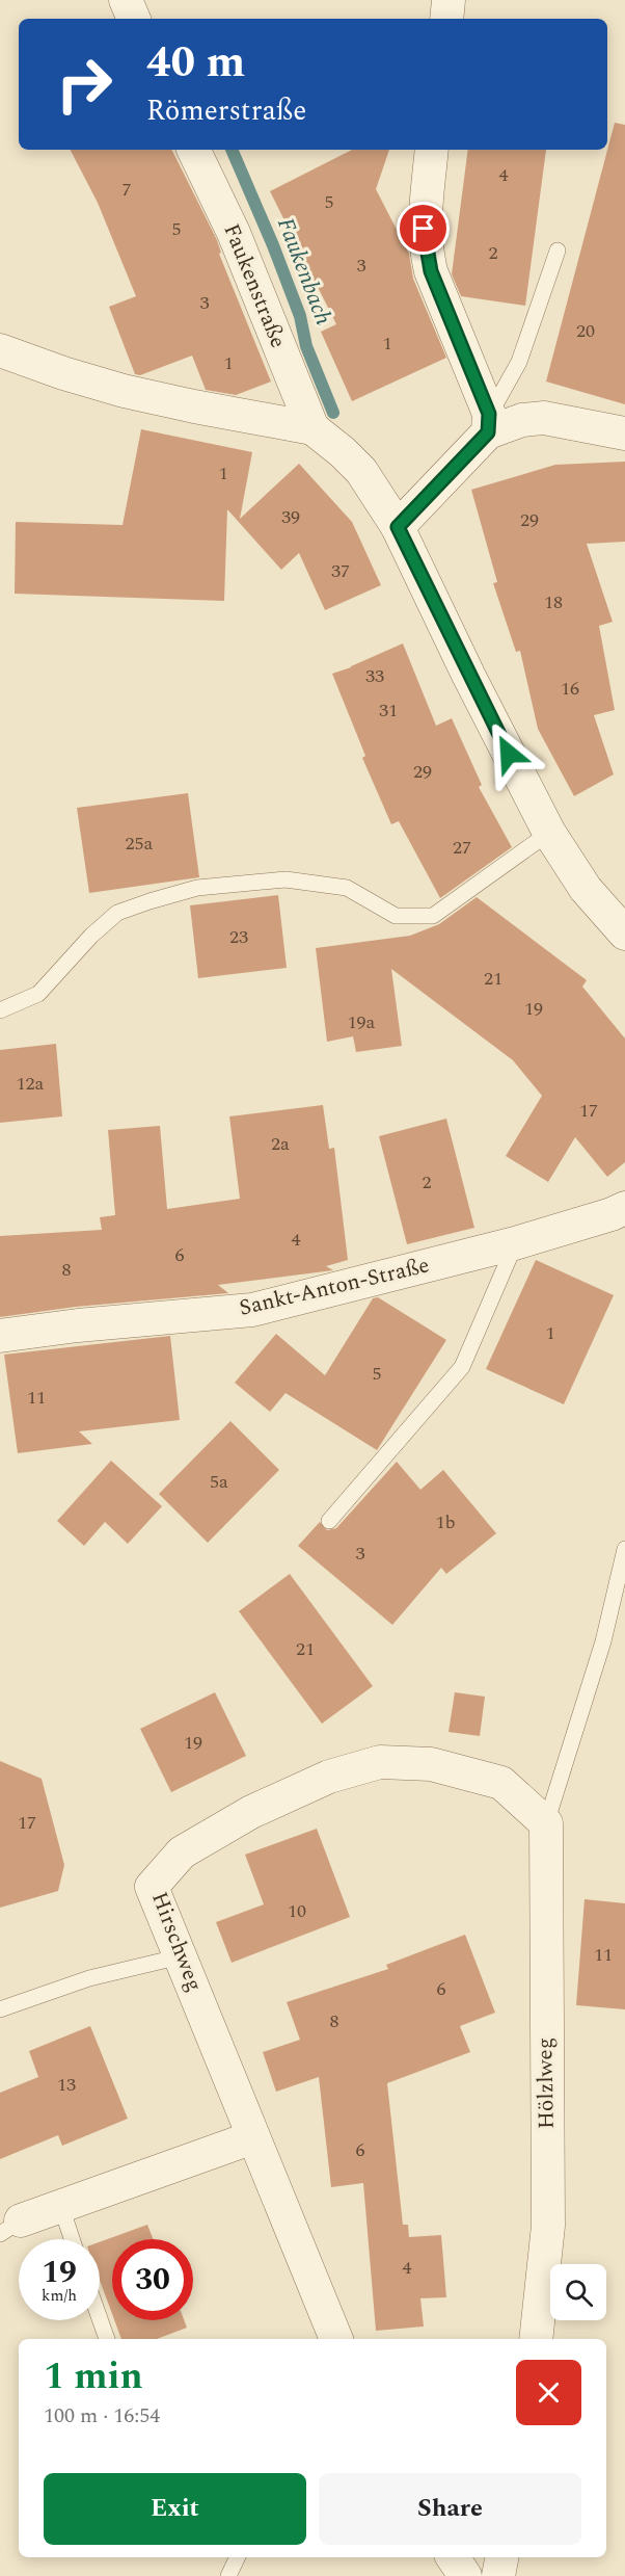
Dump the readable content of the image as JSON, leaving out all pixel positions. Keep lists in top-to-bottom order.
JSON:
{
  "streets": {
    "street": [
      "Faukenstraße",
      "Sankt-Anton-Straße",
      "Hirschweg",
      "Hölzlweg"
    ]
  },
  "crossings": [
    ["Hirschweg", "Hölzlweg"]
  ],
  "water": ["Faukenbach"],
  "house_numbers": [
    "4",
    "7",
    "5",
    "5",
    "2",
    "3",
    "3",
    "20",
    "1",
    "1",
    "1",
    "39",
    "29",
    "37",
    "18",
    "33",
    "16",
    "31",
    "29",
    "25a",
    "27",
    "23",
    "21",
    "19",
    "19a",
    "12a",
    "17",
    "2a",
    "2",
    "4",
    "6",
    "8",
    "1",
    "5",
    "11",
    "5a",
    "1b",
    "3",
    "21",
    "19",
    "17",
    "10",
    "11",
    "6",
    "8",
    "13",
    "6",
    "4"
  ],
  "page": {
    "turn": ["40 m", "Römerstraße"],
    "speed": "19 km/h",
    "limit": "30",
    "heading": ["1 min", "100 m · 16:54"],
    "buttons": ["Exit", "Share"]
  }
}
